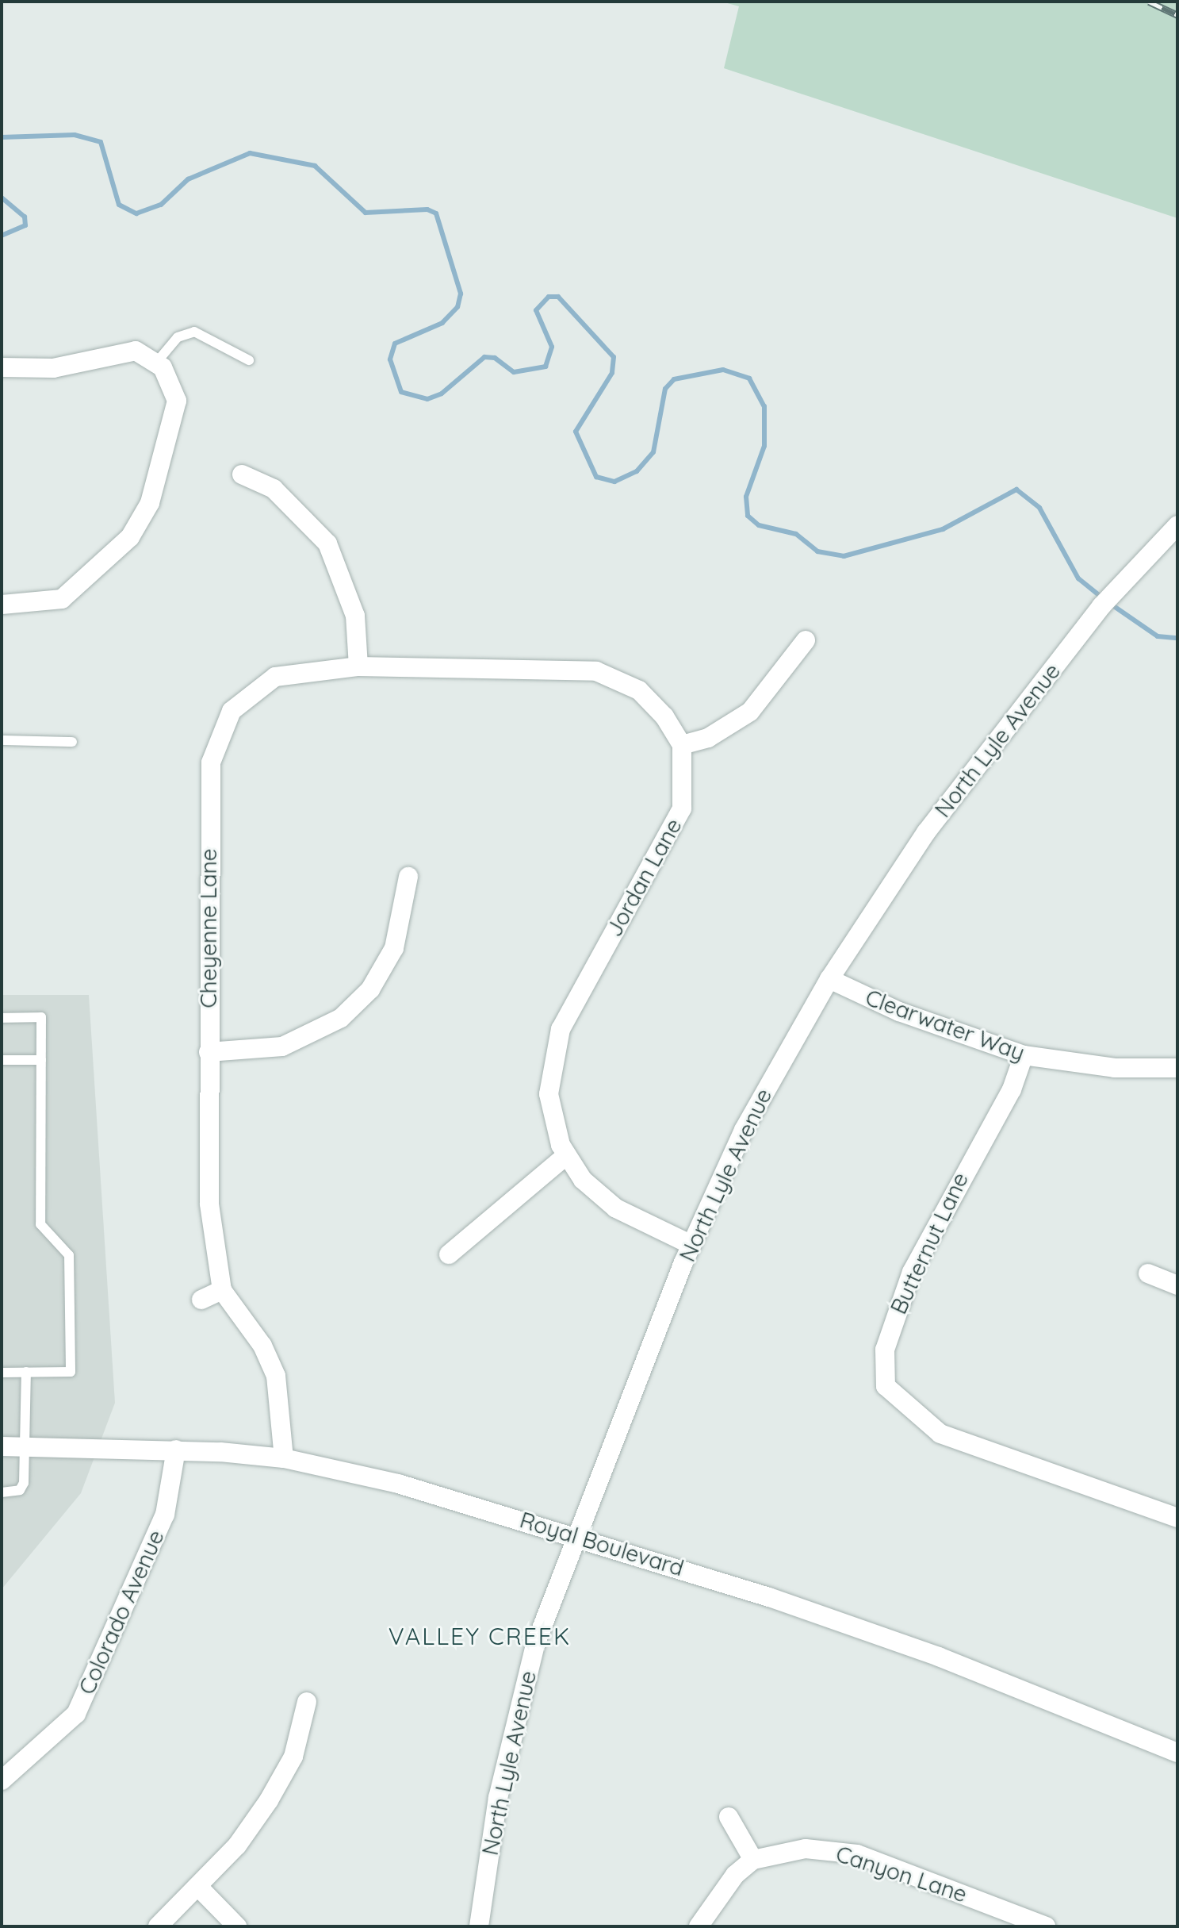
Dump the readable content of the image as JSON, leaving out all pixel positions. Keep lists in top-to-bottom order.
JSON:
{
  "streets": {
    "street": [
      "North Lyle Avenue",
      "Jordan Lane",
      "Cheyenne Lane",
      "Clearwater Way",
      "Butternut Lane",
      "Royal Boulevard",
      "Colorado Avenue",
      "Canyon Lane"
    ]
  },
  "crossings": [
    ["North Lyle Avenue", "Jordan Lane"],
    ["North Lyle Avenue", "Clearwater Way"],
    ["North Lyle Avenue", "Royal Boulevard"],
    ["Jordan Lane", "Cheyenne Lane"],
    ["Cheyenne Lane", "Royal Boulevard"],
    ["Clearwater Way", "Butternut Lane"],
    ["Royal Boulevard", "Colorado Avenue"]
  ],
  "districts": ["VALLEY CREEK"]
}
